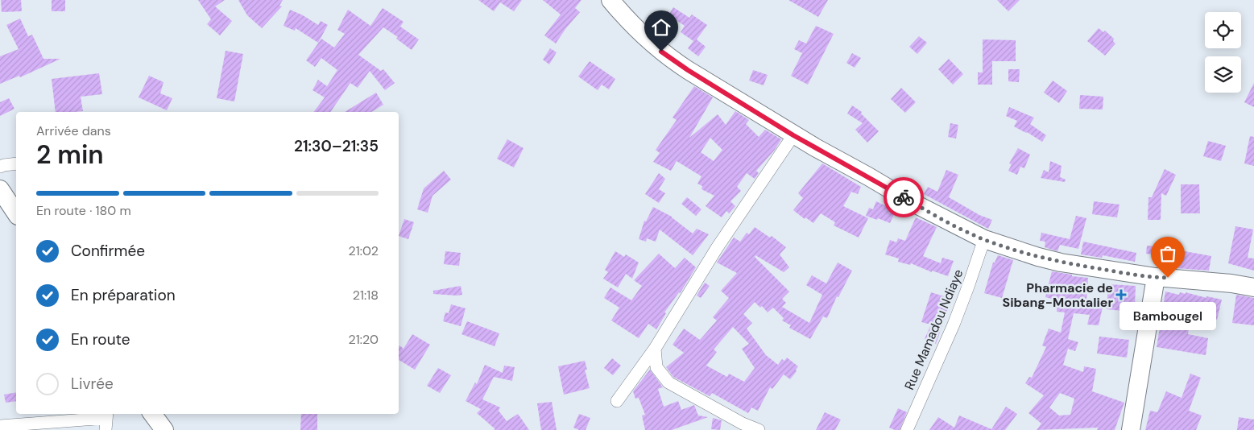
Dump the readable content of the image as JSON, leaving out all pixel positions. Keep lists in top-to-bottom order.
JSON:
{
  "streets": {
    "street": ["Rue Mamadou Ndiaye"]
  },
  "places": {
    "other": ["Bambougel"],
    "health": ["Pharmacie de Sibang-Montalier"]
  },
  "page": {
    "heading": ["2 min", "Arrivée dans", "21:30–21:35"],
    "bar": "En route · 180 m",
    "list": [
      ["Confirmée", "21:02"],
      ["En préparation", "21:18"],
      ["En route", "21:20"],
      "Livrée"
    ],
    "bubble": "Bambougel"
  }
}
